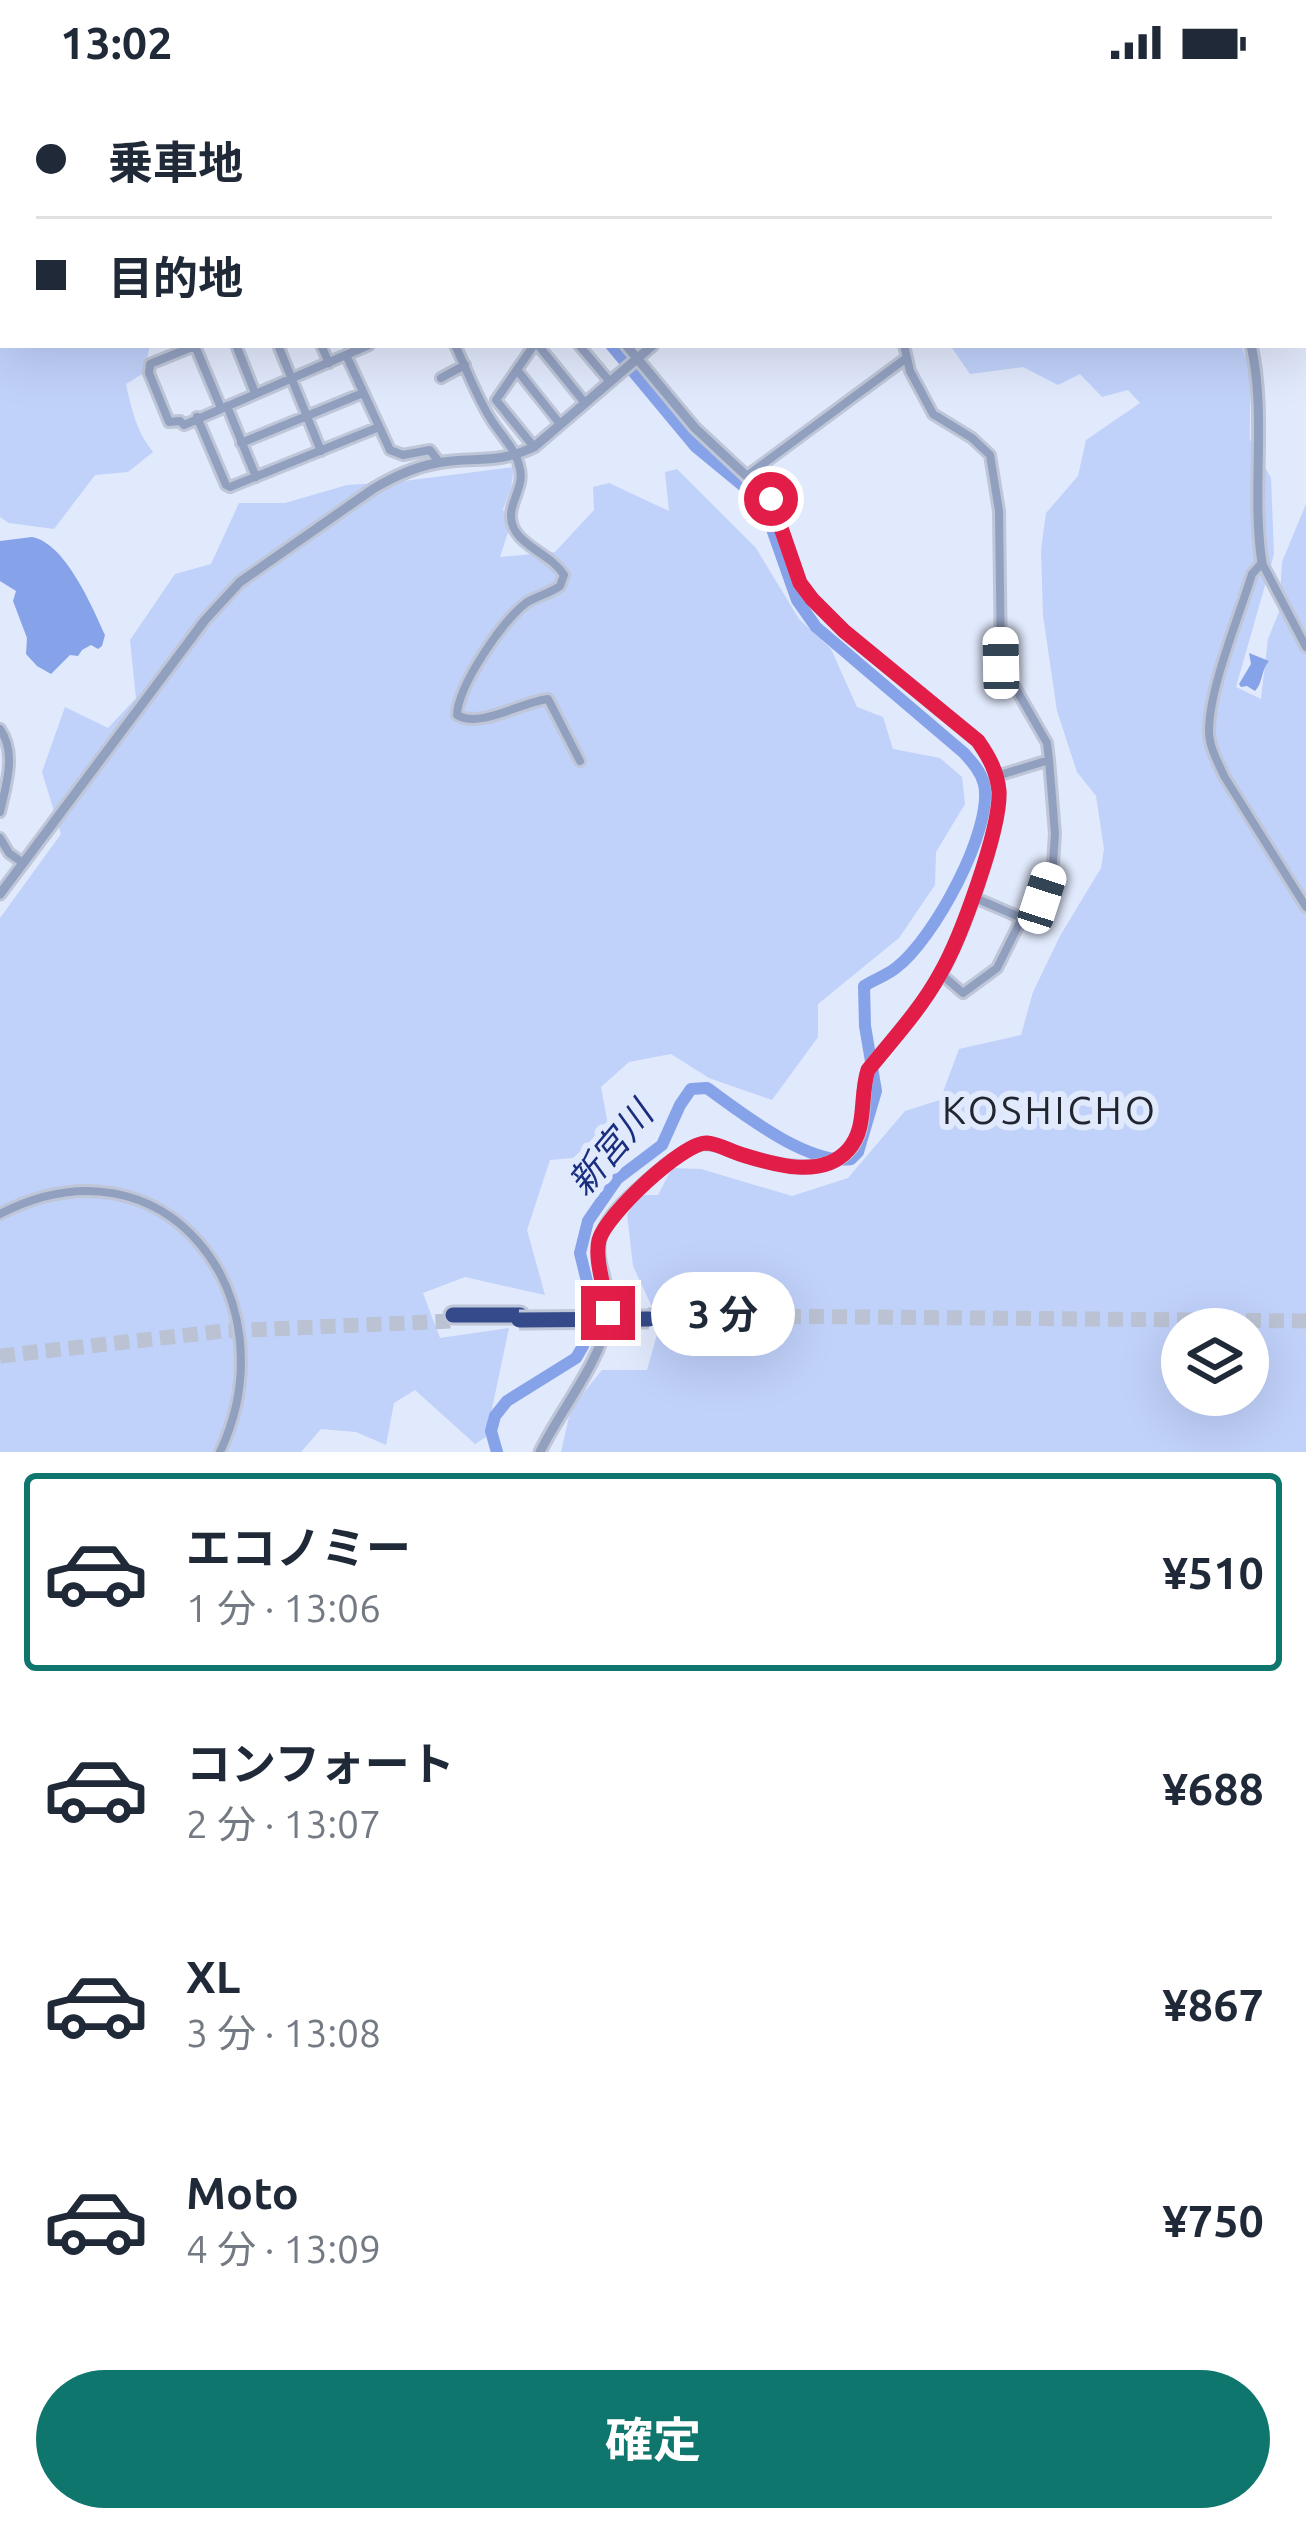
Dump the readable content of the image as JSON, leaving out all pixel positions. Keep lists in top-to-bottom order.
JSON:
{
  "districts": ["KOSHICHO"],
  "water": ["新宮川"],
  "page": {
    "status": "13:02",
    "banner": ["乗車地", "目的地"],
    "bubble": "3 分",
    "list": [
      {
        "name": "エコノミー",
        "note": "1 分 · 13:06",
        "value": "¥510"
      },
      {
        "name": "コンフォート",
        "note": "2 分 · 13:07",
        "value": "¥688"
      },
      {
        "name": "XL",
        "note": "3 分 · 13:08",
        "value": "¥867"
      },
      {
        "name": "Moto",
        "note": "4 分 · 13:09",
        "value": "¥750"
      }
    ],
    "buttons": "確定"
  }
}
